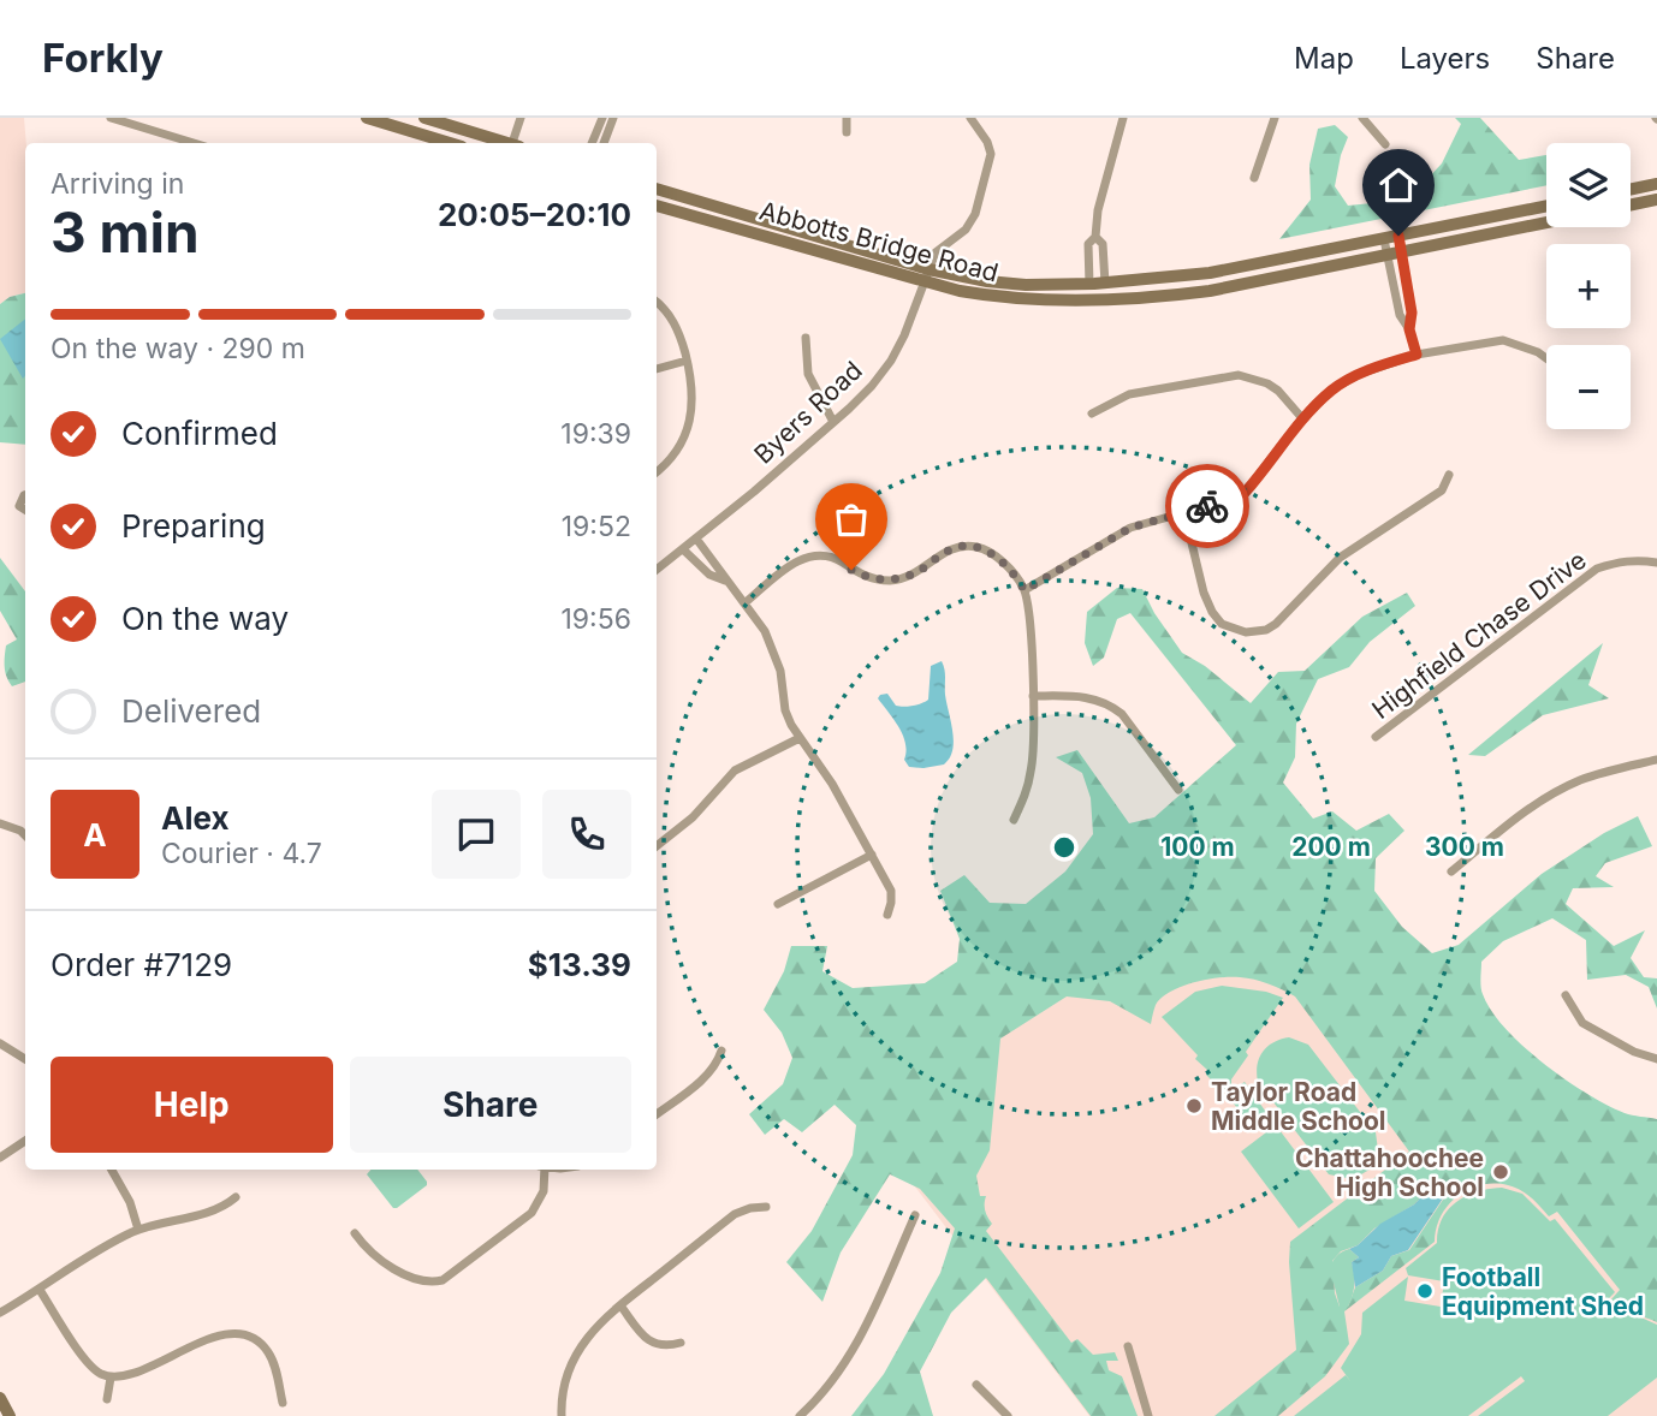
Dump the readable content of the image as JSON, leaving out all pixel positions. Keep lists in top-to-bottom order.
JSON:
{
  "streets": {
    "main road": ["Abbotts Bridge Road"],
    "street": ["Byers Road", "Highfield Chase Drive"]
  },
  "crossings": [
    ["Abbotts Bridge Road", "Byers Road"]
  ],
  "places": ["Taylor Road Middle School", "Chattahoochee High School", "Football Equipment Shed"],
  "page": {
    "header": "Forkly",
    "nav": ["Map", "Layers", "Share"],
    "map_buttons": ["+", "−"],
    "heading": ["3 min", "Arriving in", "20:05–20:10"],
    "panel": [
      "Alex",
      "Courier · 4.7",
      "Order #7129",
      "$13.39"
    ],
    "bar": "On the way · 290 m",
    "list": [
      ["Confirmed", "19:39"],
      ["Preparing", "19:52"],
      ["On the way", "19:56"],
      "Delivered"
    ],
    "round": "A",
    "buttons": ["Help", "Share"]
  },
  "rings": ["100 m", "200 m", "300 m"]
}
